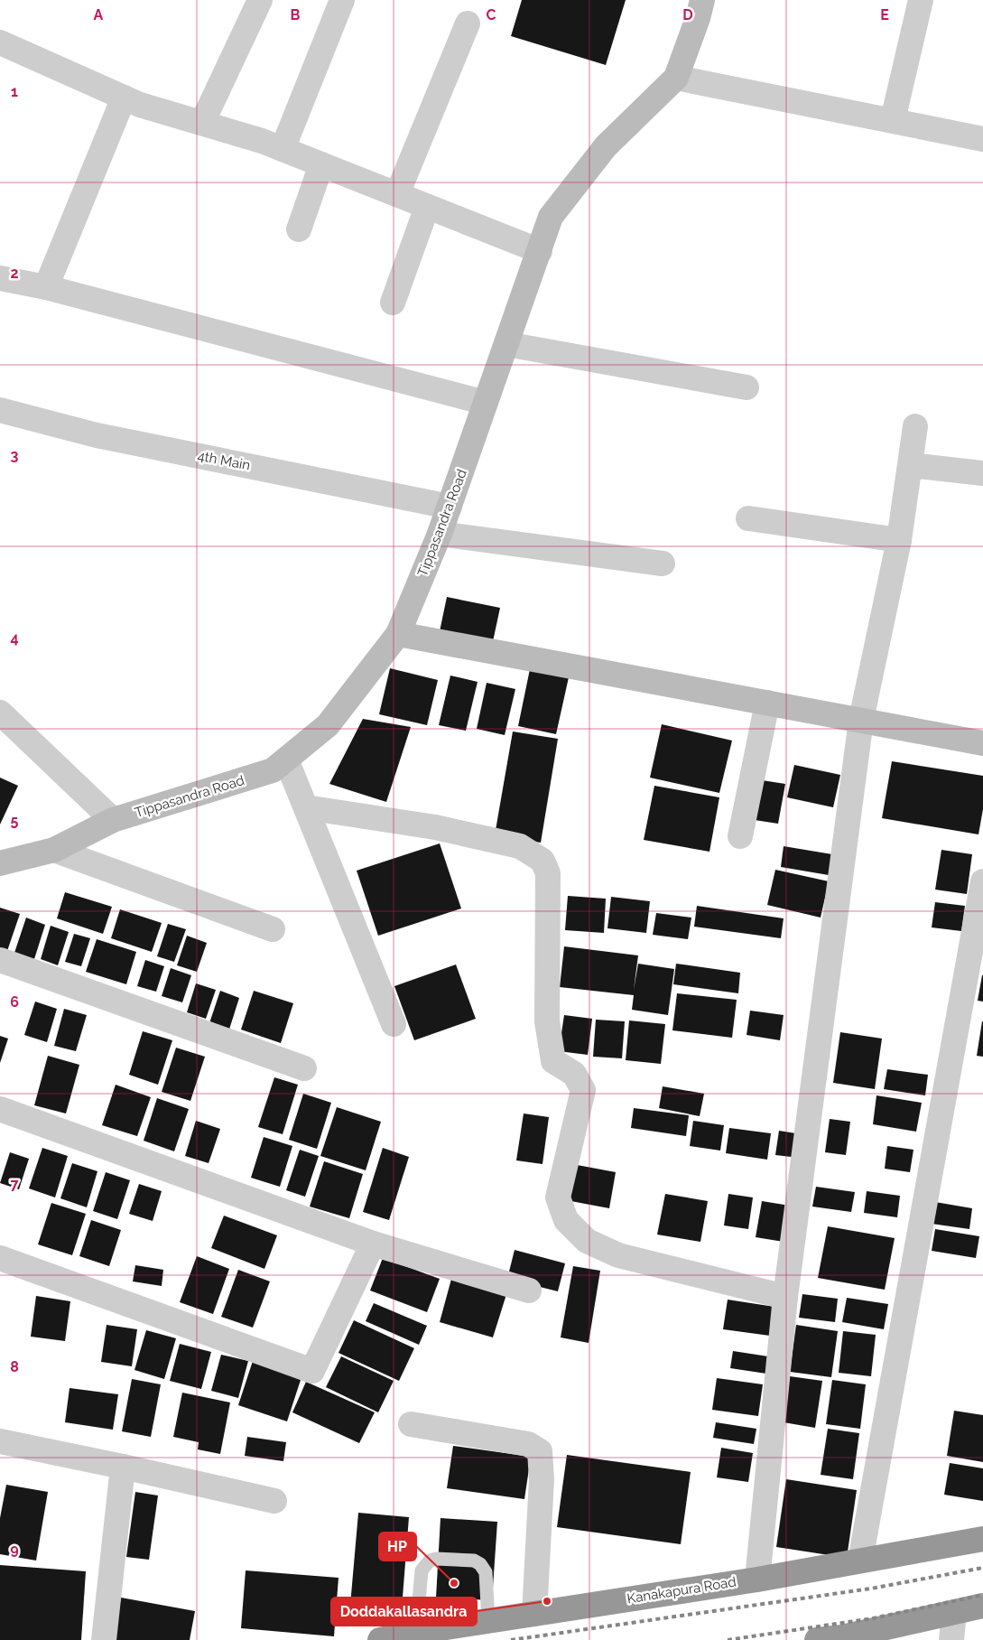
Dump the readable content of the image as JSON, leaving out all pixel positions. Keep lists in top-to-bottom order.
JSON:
{
  "streets": {
    "highway": ["Kanakapura Road"],
    "street": ["4th Main", "Tippasandra Road"]
  },
  "crossings": [
    ["4th Main", "Tippasandra Road"]
  ],
  "places": ["HP", "Doddakallasandra"],
  "grid": {
    "columns": [
      "A",
      "B",
      "C",
      "D",
      "E"
    ],
    "rows": [
      "1",
      "2",
      "3",
      "4",
      "5",
      "6",
      "7",
      "8",
      "9"
    ]
  }
}
